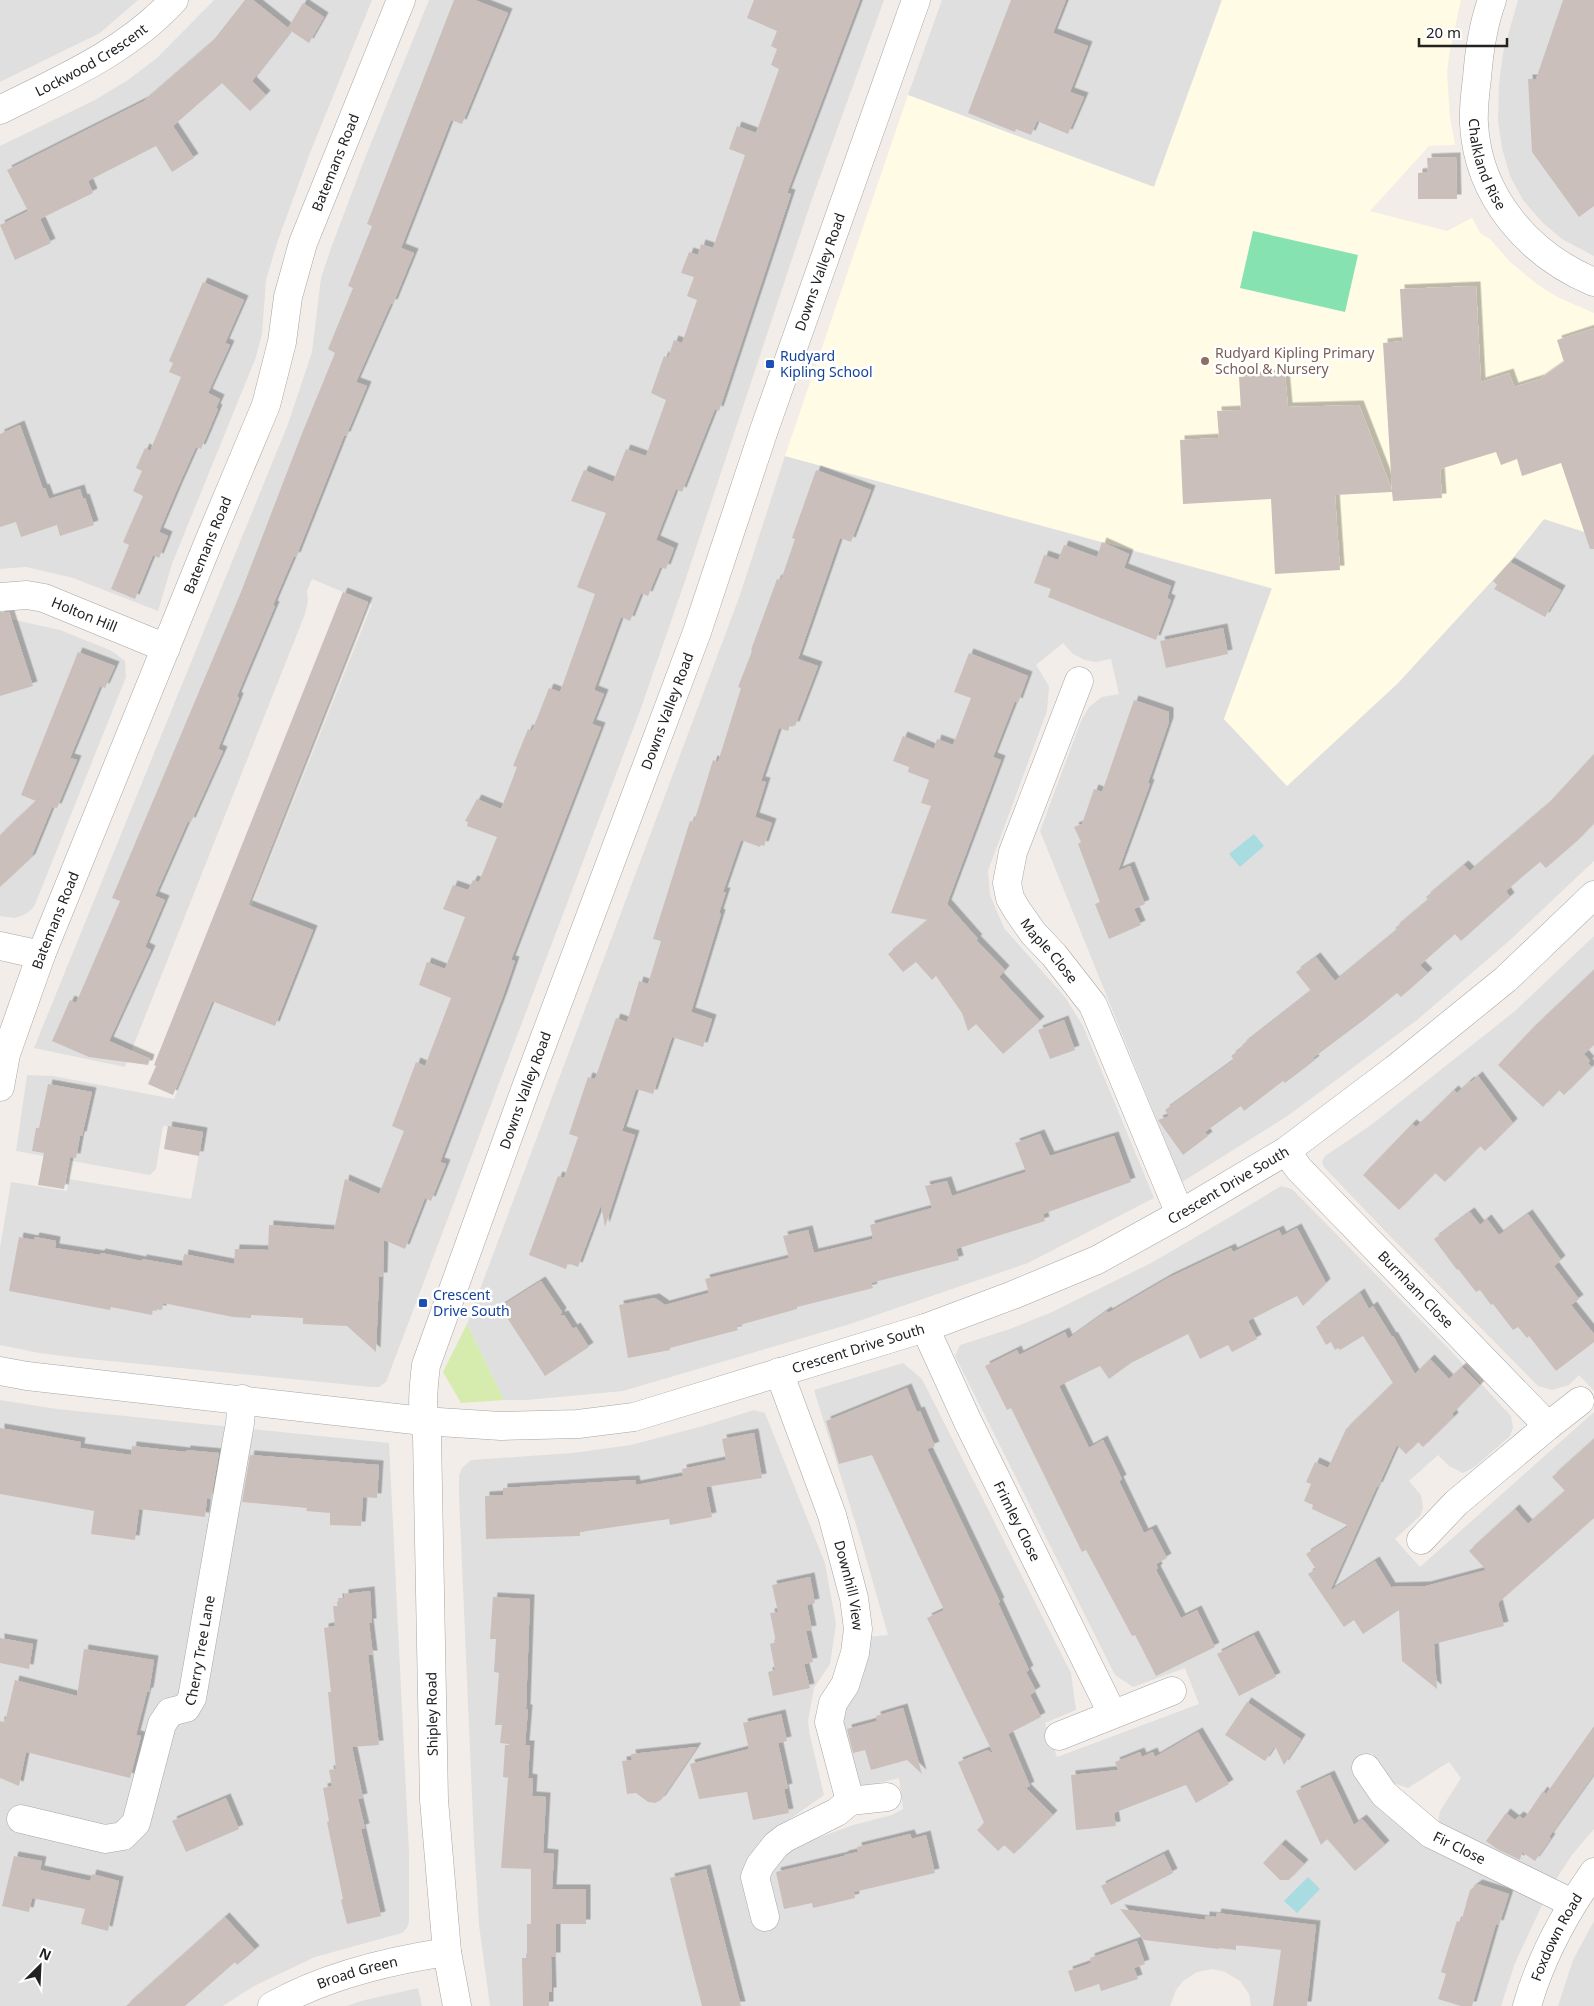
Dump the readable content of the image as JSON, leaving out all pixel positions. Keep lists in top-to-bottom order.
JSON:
{
  "streets": {
    "street": [
      "Lockwood Crescent",
      "Batemans Road",
      "Chalkland Rise",
      "Downs Valley Road",
      "Holton Hill",
      "Maple Close",
      "Crescent Drive South",
      "Burnham Close",
      "Frimley Close",
      "Downhill View",
      "Cherry Tree Lane",
      "Shipley Road",
      "Fir Close",
      "Foxdown Road",
      "Broad Green"
    ]
  },
  "crossings": [
    ["Batemans Road", "Holton Hill"],
    ["Downs Valley Road", "Crescent Drive South"],
    ["Downs Valley Road", "Shipley Road"],
    ["Maple Close", "Crescent Drive South"],
    ["Crescent Drive South", "Burnham Close"],
    ["Crescent Drive South", "Frimley Close"],
    ["Crescent Drive South", "Downhill View"],
    ["Crescent Drive South", "Cherry Tree Lane"],
    ["Crescent Drive South", "Shipley Road"],
    ["Shipley Road", "Broad Green"],
    ["Fir Close", "Foxdown Road"]
  ],
  "places": {
    "other": ["Rudyard Kipling Primary School & Nursery"],
    "transit": ["Rudyard Kipling School", "Crescent Drive South"]
  },
  "scale_bar": "20 m",
  "north": "top right"
}
